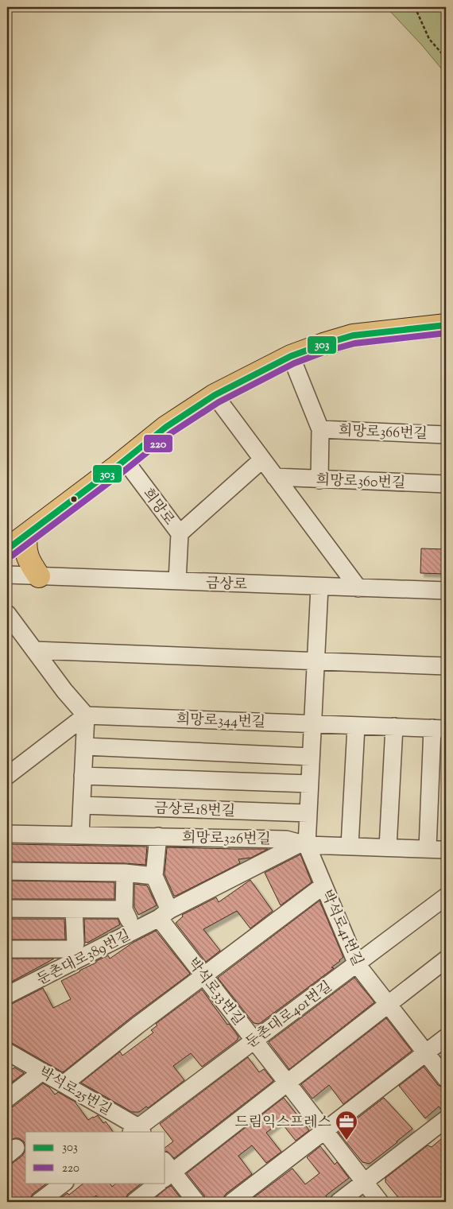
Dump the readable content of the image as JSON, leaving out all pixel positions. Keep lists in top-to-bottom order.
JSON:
{
  "streets": {
    "street": [
      "희망로366번길",
      "희망로360번길",
      "희망로",
      "금상로",
      "희망로344번길",
      "금상로18번길",
      "희망로326번길",
      "박석로41번길",
      "둔촌대로389번길",
      "박석로33번길",
      "둔촌대로401번길",
      "박석로25번길"
    ]
  },
  "crossings": [
    ["희망로366번길", "희망로360번길"],
    ["희망로", "금상로"],
    ["희망로344번길", "희망로326번길"],
    ["희망로326번길", "박석로41번길"],
    ["희망로326번길", "둔촌대로389번길"],
    ["박석로41번길", "둔촌대로389번길"],
    ["박석로41번길", "둔촌대로401번길"],
    ["둔촌대로389번길", "박석로33번길"],
    ["박석로33번길", "둔촌대로401번길"],
    ["둔촌대로401번길", "박석로25번길"]
  ],
  "places": {
    "office": ["드림익스프레스"]
  },
  "lines": ["transit line 303", "transit line 220"],
  "legend": ["303", "220"]
}
